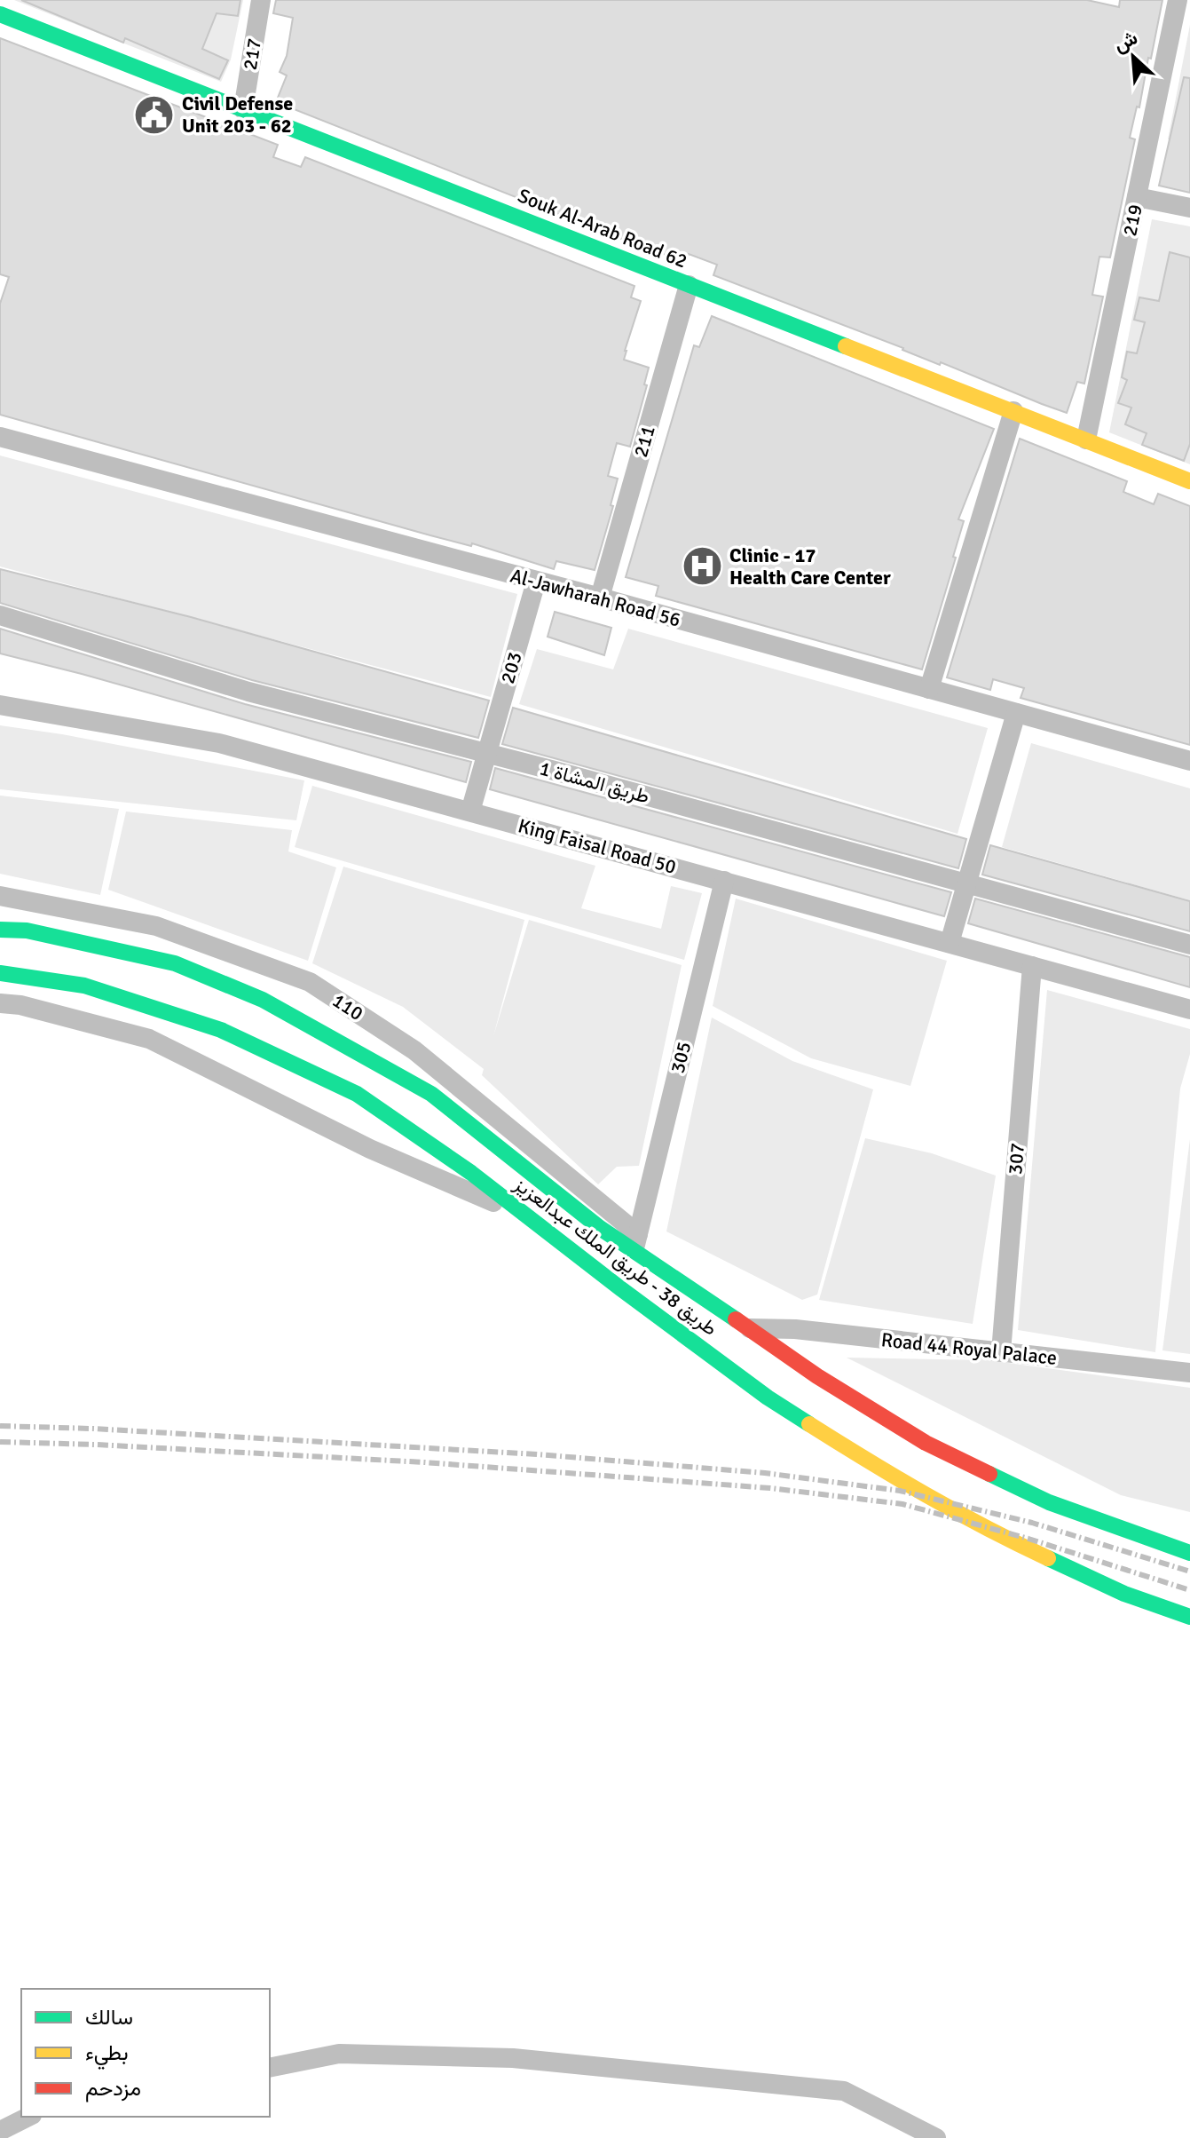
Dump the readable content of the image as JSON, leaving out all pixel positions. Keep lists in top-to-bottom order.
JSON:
{
  "streets": {
    "main road": ["Souk Al-Arab Road 62", "طريق 38 - طريق الملك عبدالعزيز"],
    "street": [
      "217",
      "219",
      "211",
      "Al-Jawharah Road 56",
      "203",
      "طريق المشاة 1",
      "King Faisal Road 50",
      "110",
      "305",
      "307",
      "Road 44 Royal Palace"
    ]
  },
  "crossings": [
    ["217", "Souk Al-Arab Road 62"],
    ["219", "Souk Al-Arab Road 62"],
    ["Souk Al-Arab Road 62", "211"],
    ["211", "Al-Jawharah Road 56"],
    ["Al-Jawharah Road 56", "203"],
    ["203", "طريق المشاة 1"],
    ["203", "King Faisal Road 50"],
    ["King Faisal Road 50", "305"],
    ["King Faisal Road 50", "307"],
    ["110", "305"],
    ["110", "طريق 38 - طريق الملك عبدالعزيز"],
    ["305", "طريق 38 - طريق الملك عبدالعزيز"],
    ["307", "Road 44 Royal Palace"],
    ["طريق 38 - طريق الملك عبدالعزيز", "Road 44 Royal Palace"]
  ],
  "places": {
    "public building": ["Civil Defense Unit 203 - 62"],
    "hospital": ["Clinic - 17 Health Care Center"]
  },
  "legend": ["سالك", "بطيء", "مزدحم"],
  "north": "top left"
}
